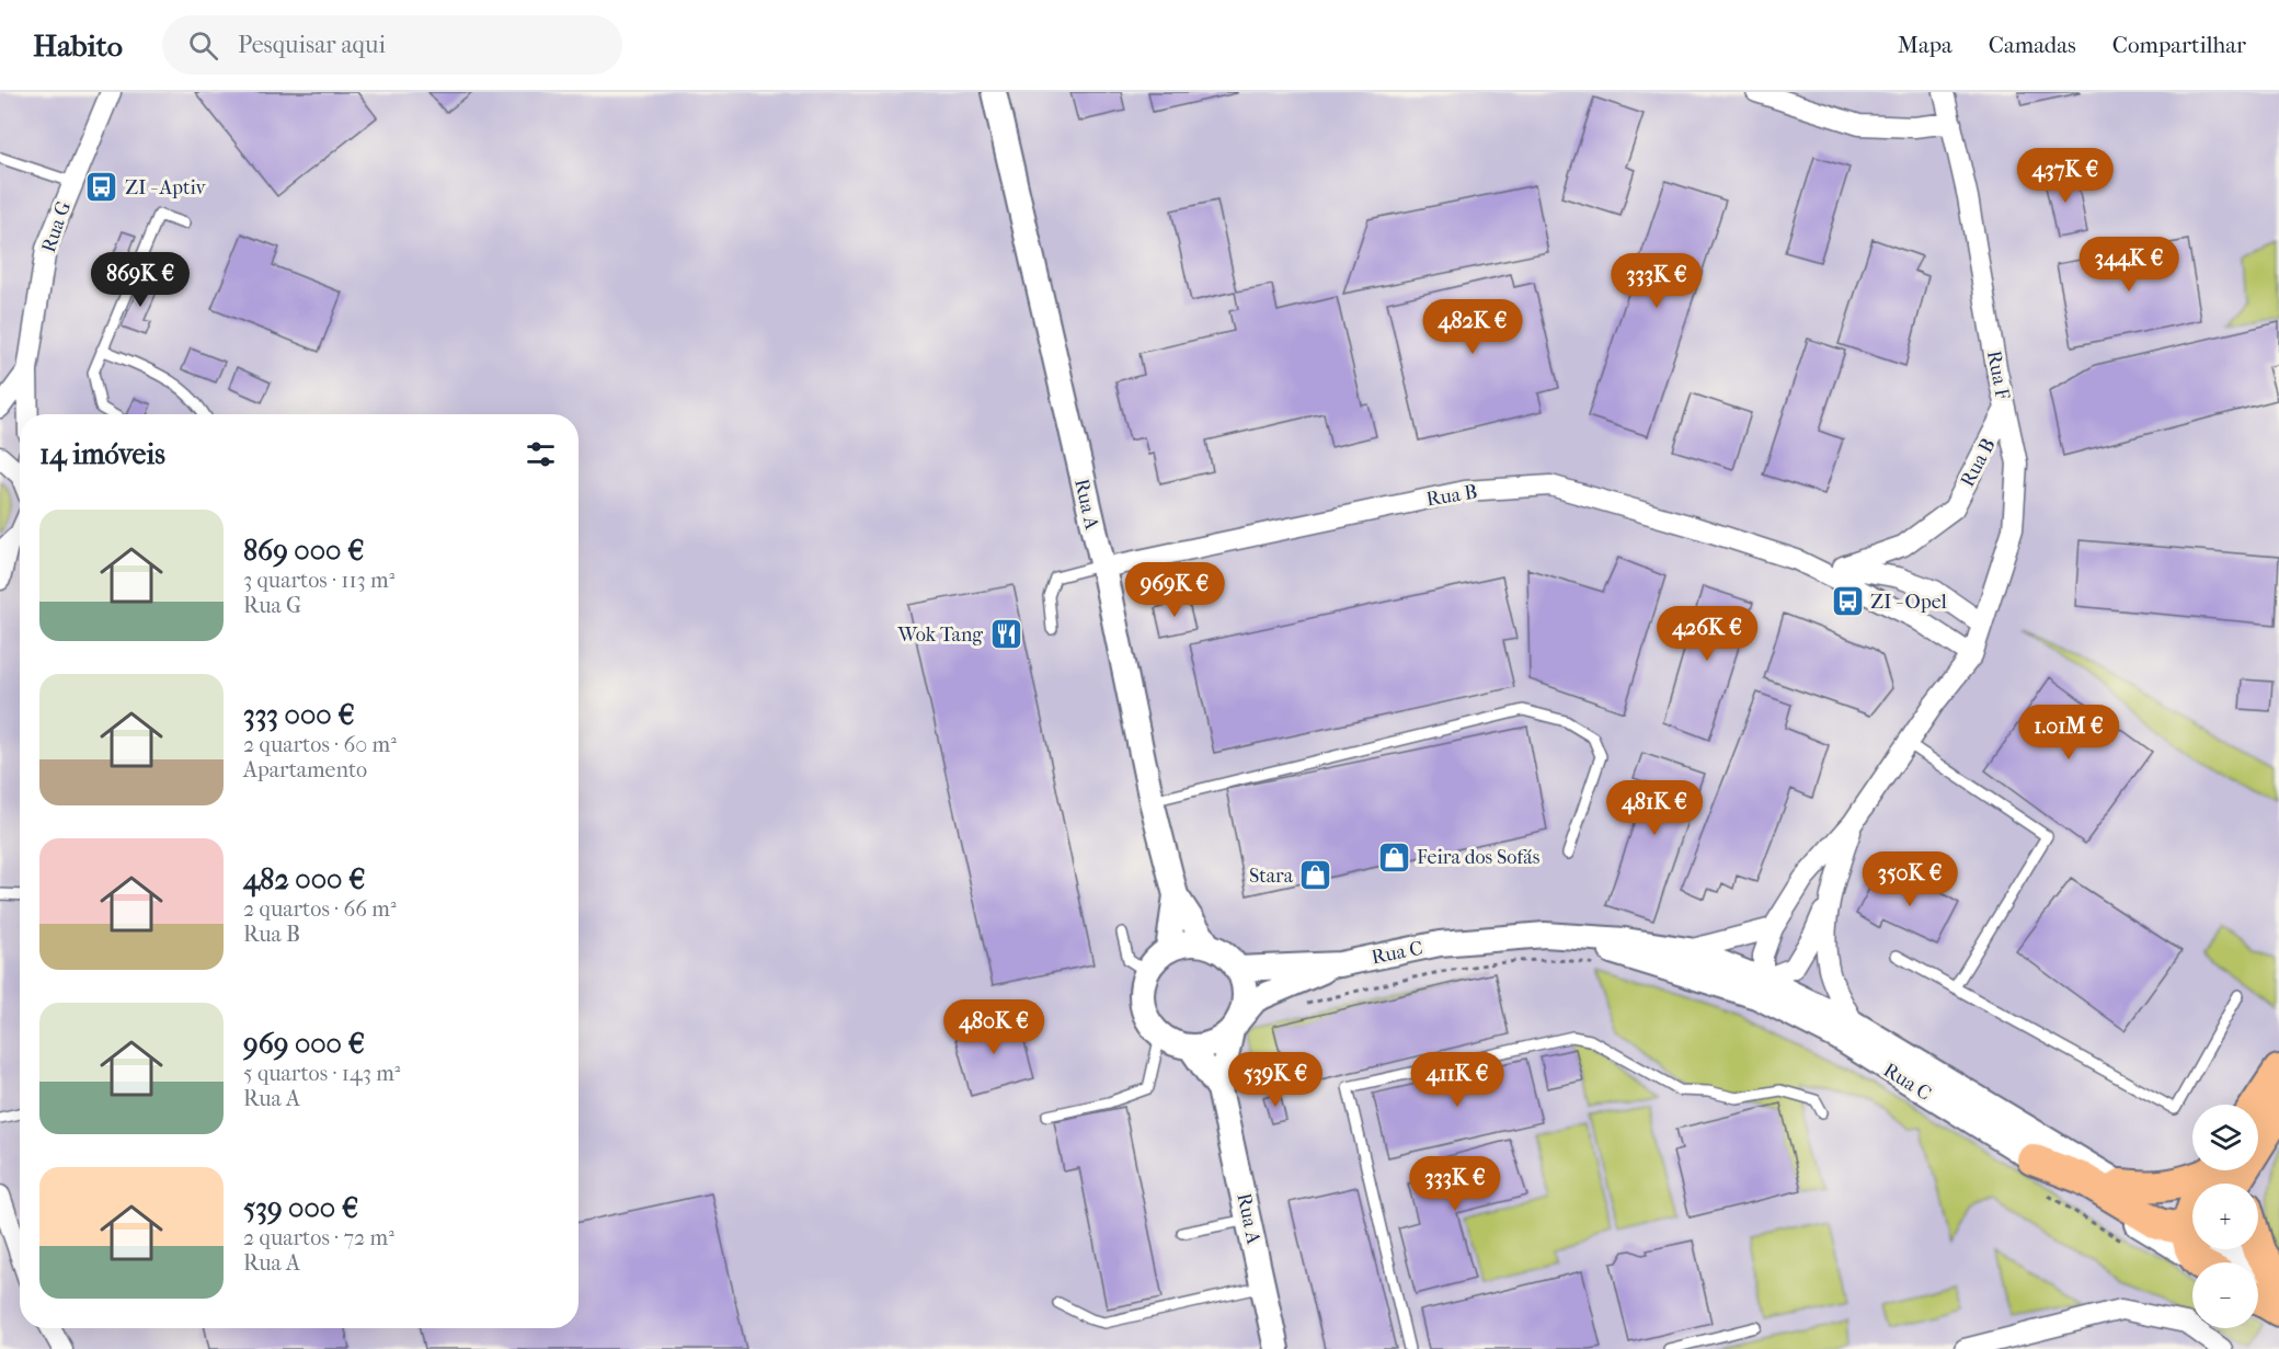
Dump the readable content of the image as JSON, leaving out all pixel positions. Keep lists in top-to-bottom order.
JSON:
{
  "streets": {
    "street": [
      "Rua G",
      "Rua F",
      "Rua B",
      "Rua A",
      "Rua C"
    ]
  },
  "crossings": [
    ["Rua F", "Rua B"],
    ["Rua B", "Rua A"],
    ["Rua A", "Rua C"]
  ],
  "places": {
    "bus stop": ["ZI - Aptiv", "ZI - Opel"],
    "restaurant": ["Wok Tang"],
    "shop": ["Feira dos Sofás", "Stara"]
  },
  "page": {
    "header": "Habito",
    "search": "Pesquisar aqui",
    "nav": ["Mapa", "Camadas", "Compartilhar"],
    "price": [
      "437K €",
      "344K €",
      "869K €",
      "333K €",
      "482K €",
      "969K €",
      "426K €",
      "1.01M €",
      "481K €",
      "350K €",
      "480K €",
      "539K €",
      "411K €",
      "333K €"
    ],
    "heading": "14 imóveis",
    "list": [
      {
        "name": "869 000 €",
        "note": "3 quartos · 113 m² · Rua G"
      },
      {
        "name": "333 000 €",
        "note": "2 quartos · 60 m² · Apartamento"
      },
      {
        "name": "482 000 €",
        "note": "2 quartos · 66 m² · Rua B"
      },
      {
        "name": "969 000 €",
        "note": "5 quartos · 143 m² · Rua A"
      },
      {
        "name": "539 000 €",
        "note": "2 quartos · 72 m² · Rua A"
      }
    ],
    "map_buttons": ["+", "−"]
  }
}
